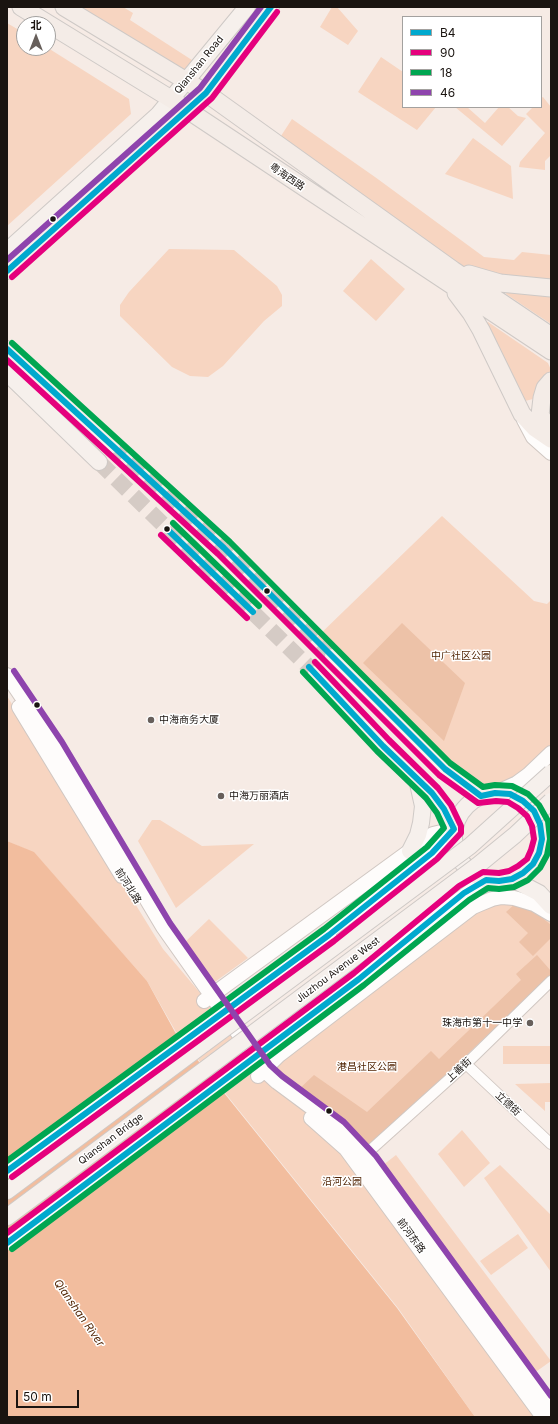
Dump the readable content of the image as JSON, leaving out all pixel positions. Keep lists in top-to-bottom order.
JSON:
{
  "streets": {
    "highway": ["粤海西路"],
    "main road": [
      "Qianshan Road",
      "前河北路",
      "Jiuzhou Avenue West",
      "Qianshan Bridge",
      "前河东路"
    ],
    "street": ["上善街", "立德街"]
  },
  "crossings": [
    ["Qianshan Road", "粤海西路"],
    ["前河北路", "前河东路"],
    ["Jiuzhou Avenue West", "Qianshan Bridge"],
    ["上善街", "立德街"],
    ["上善街", "前河东路"]
  ],
  "water": ["Qianshan River"],
  "parks": ["中广社区公园", "港昌社区公园", "沿河公园"],
  "places": ["中海商务大厦", "中海万丽酒店", "珠海市第十一中学"],
  "lines": [
    "transit line B4",
    "transit line 46",
    "transit line 90",
    "transit line 18"
  ],
  "legend": [
    "B4",
    "90",
    "18",
    "46"
  ],
  "scale_bar": "50 m",
  "north": "top"
}
